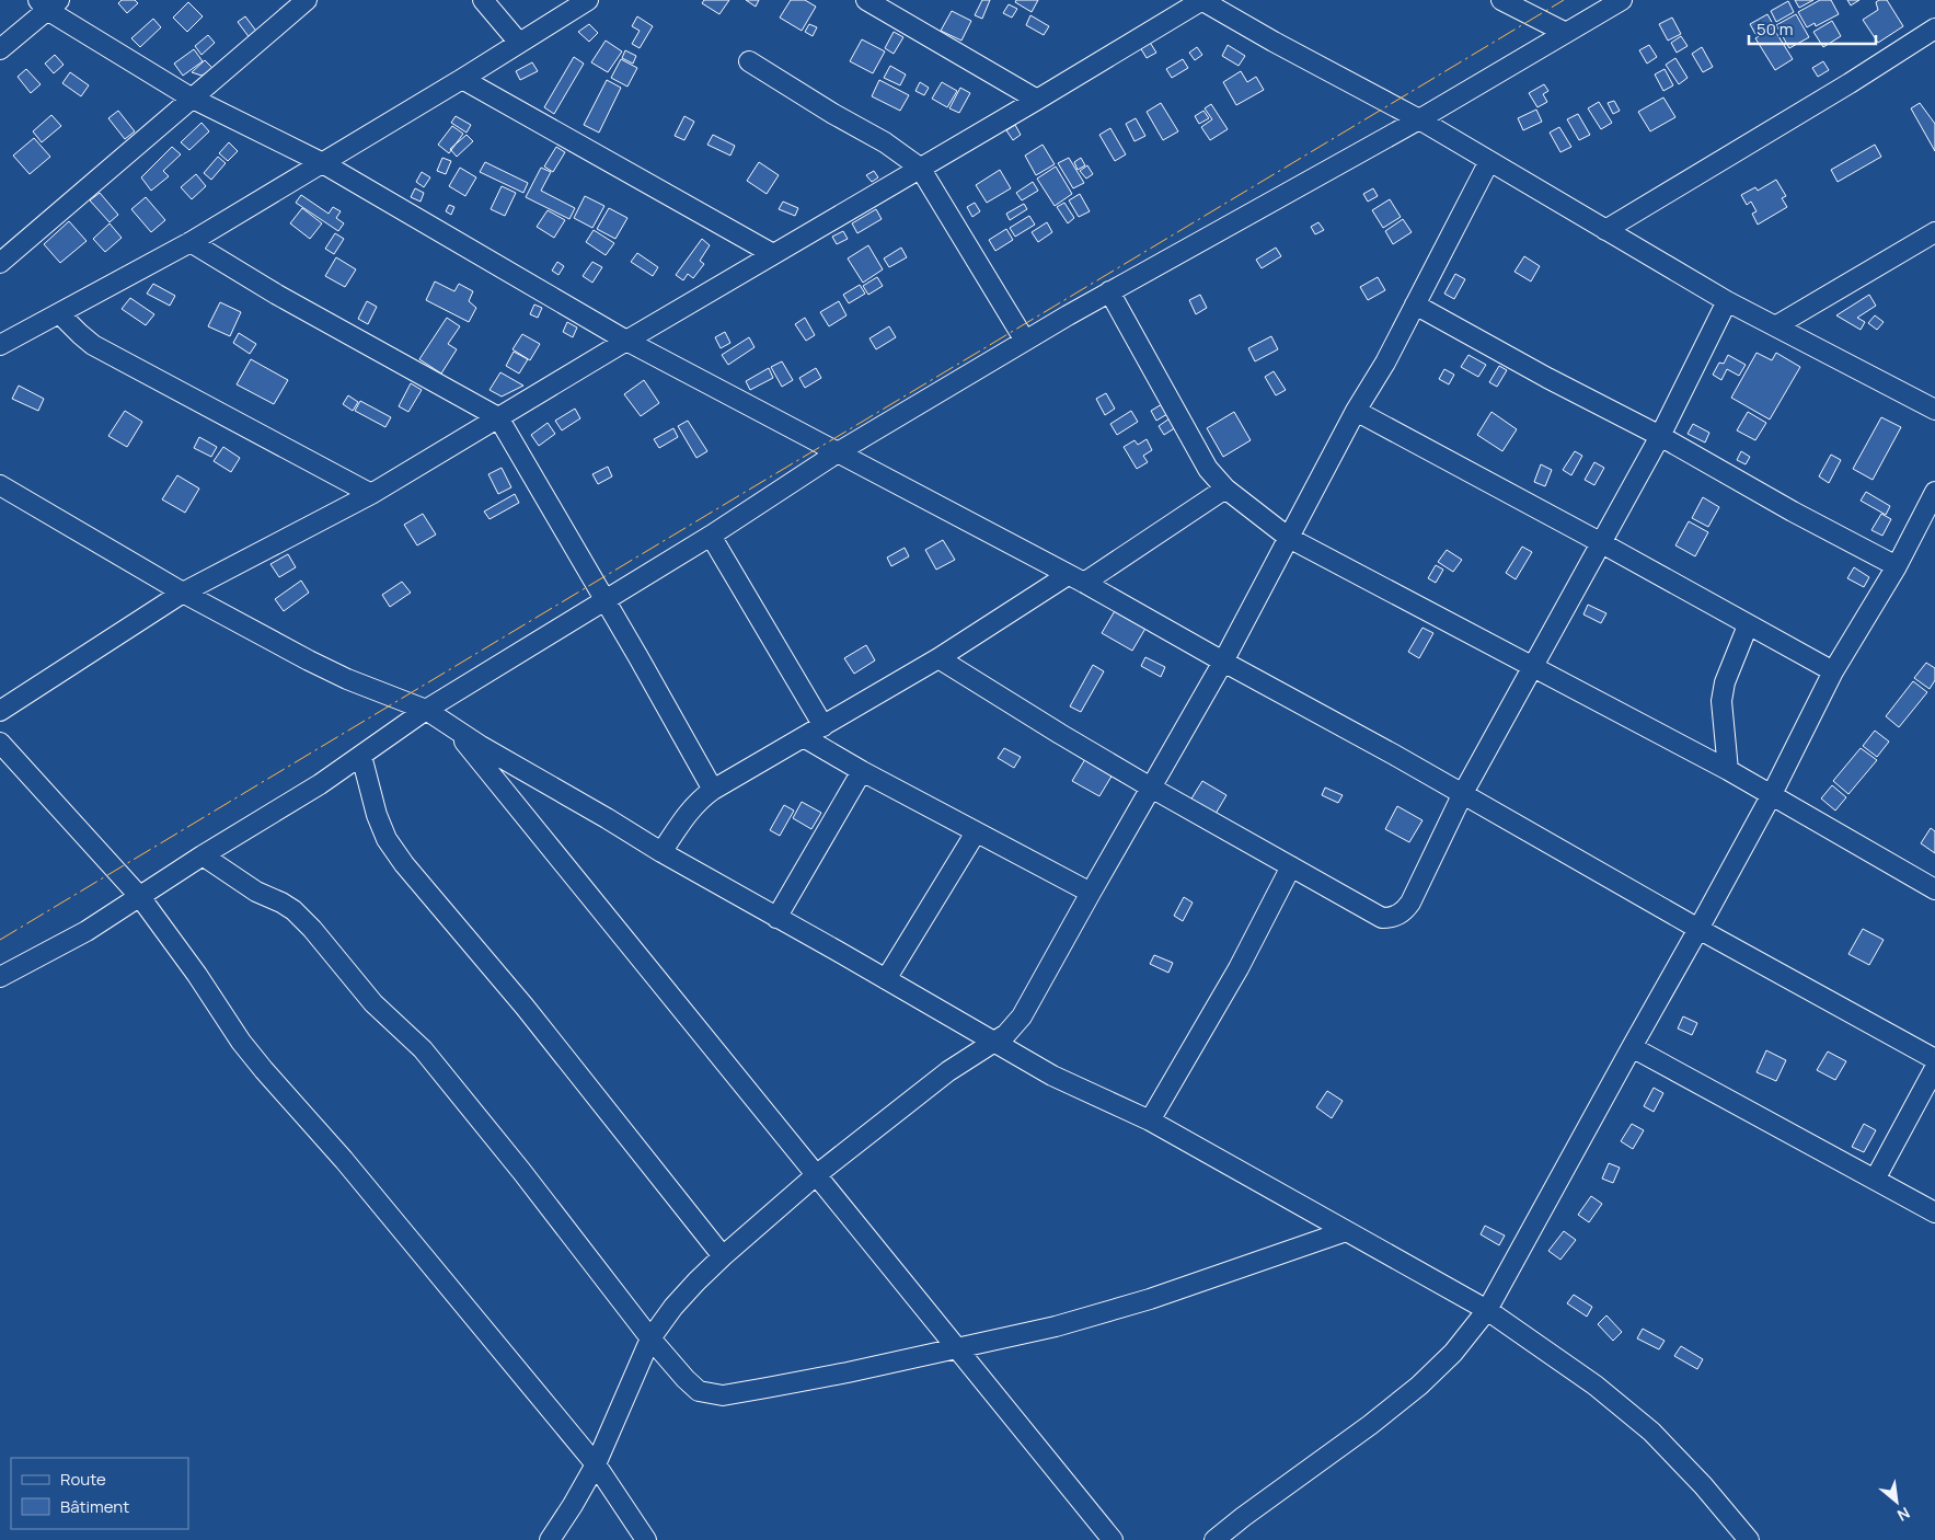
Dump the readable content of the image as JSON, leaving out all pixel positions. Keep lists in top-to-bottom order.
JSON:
{
  "legend": ["Route", "Bâtiment"],
  "scale_bar": "50 m",
  "north": "bottom right"
}
